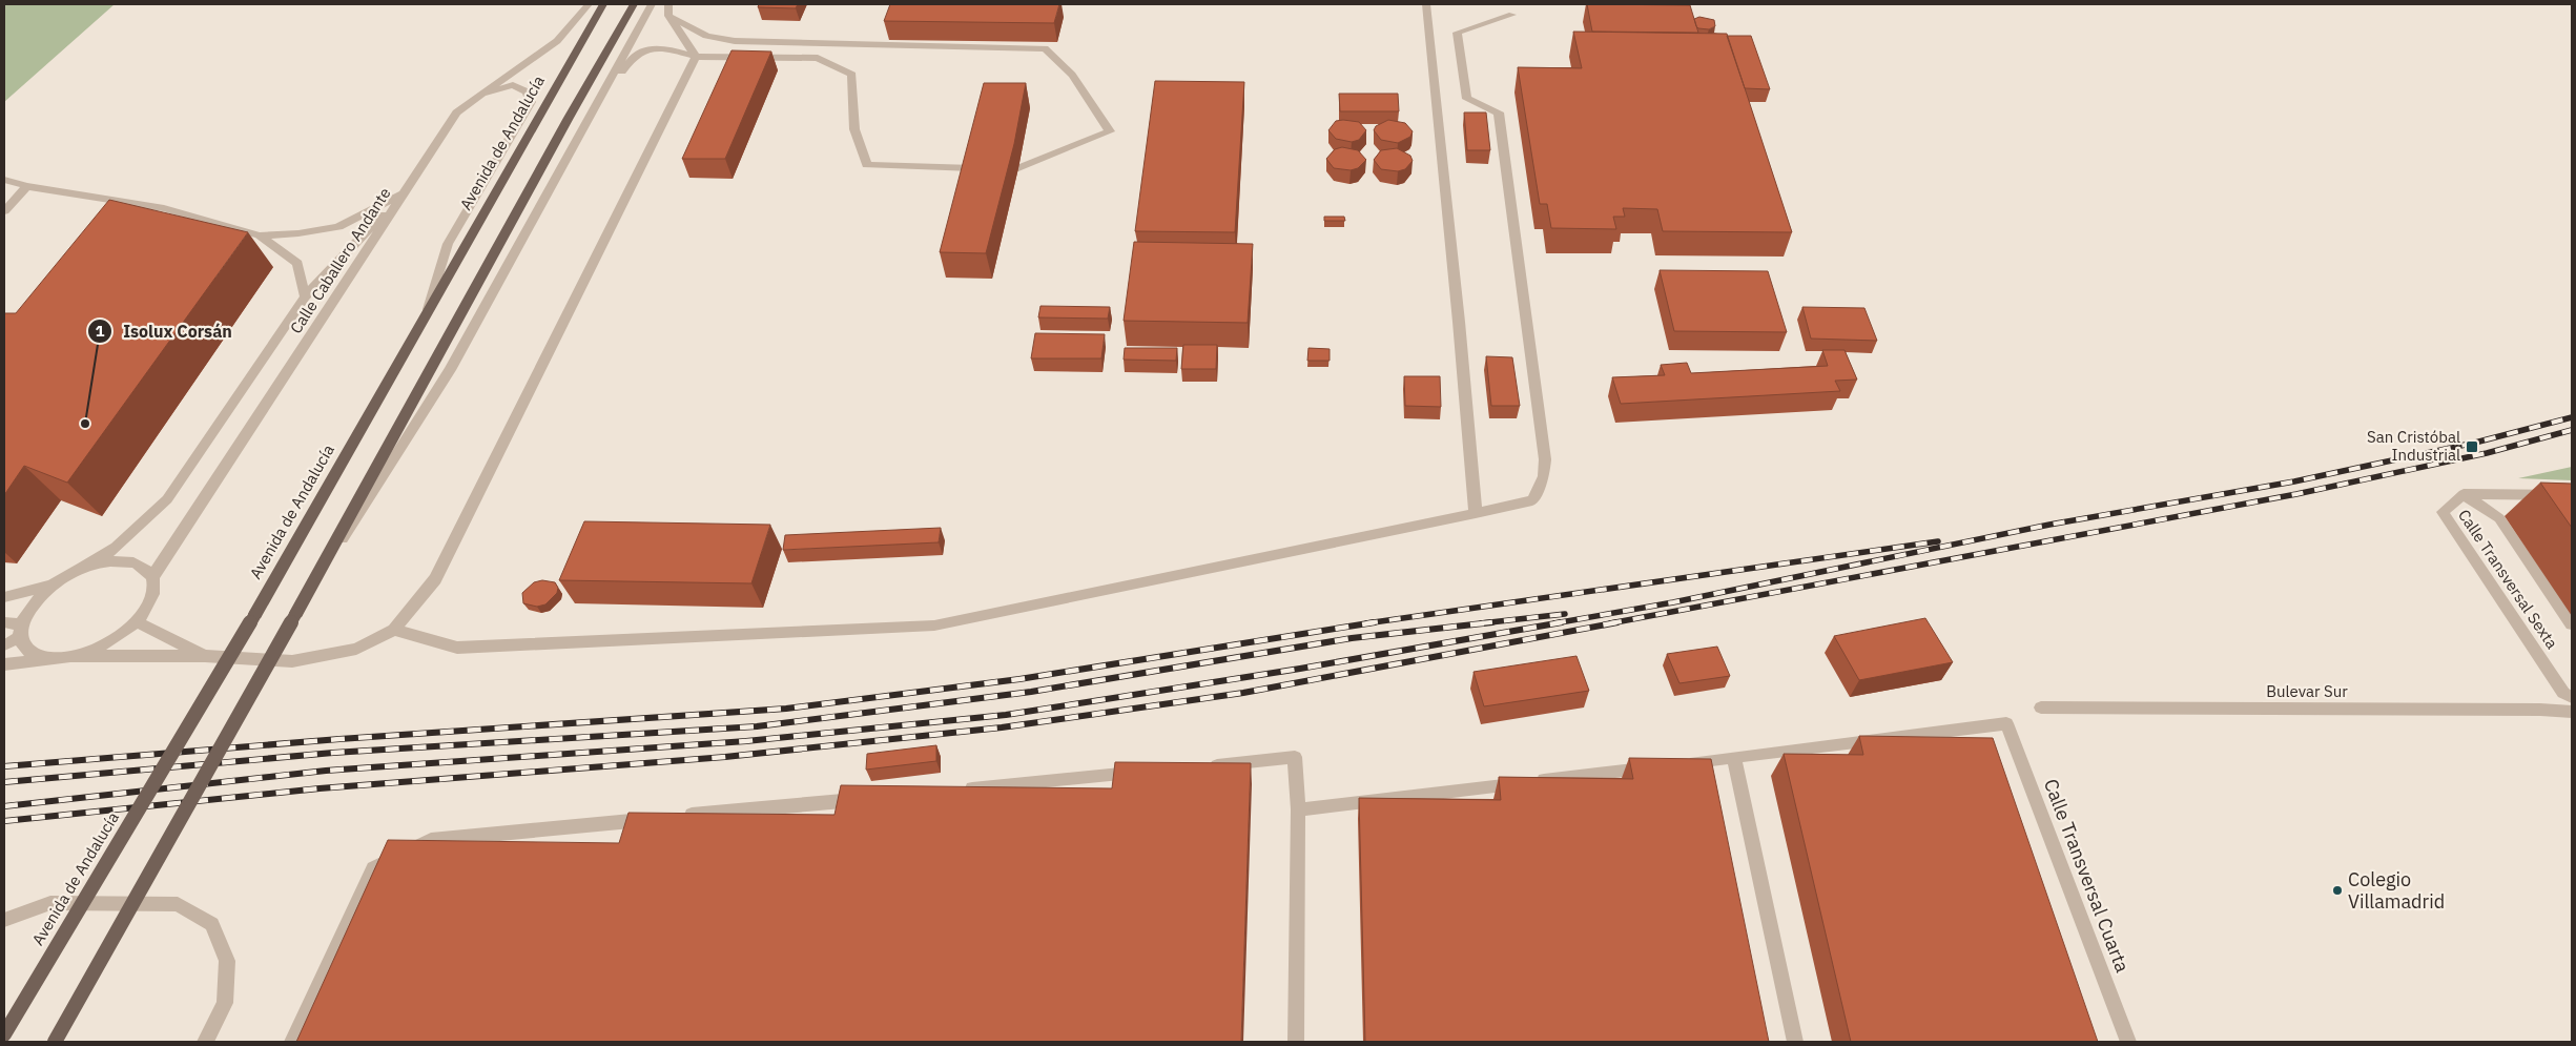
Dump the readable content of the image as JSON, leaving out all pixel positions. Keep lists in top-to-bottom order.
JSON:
{
  "streets": {
    "main road": ["Avenida de Andalucía"],
    "street": [
      "Calle Caballero Andante",
      "Calle Transversal Sexta",
      "Bulevar Sur",
      "Calle Transversal Cuarta"
    ]
  },
  "places": {
    "other": ["Isolux Corsán", "Colegio Villamadrid"],
    "transit": ["San Cristóbal Industrial"]
  }
}
